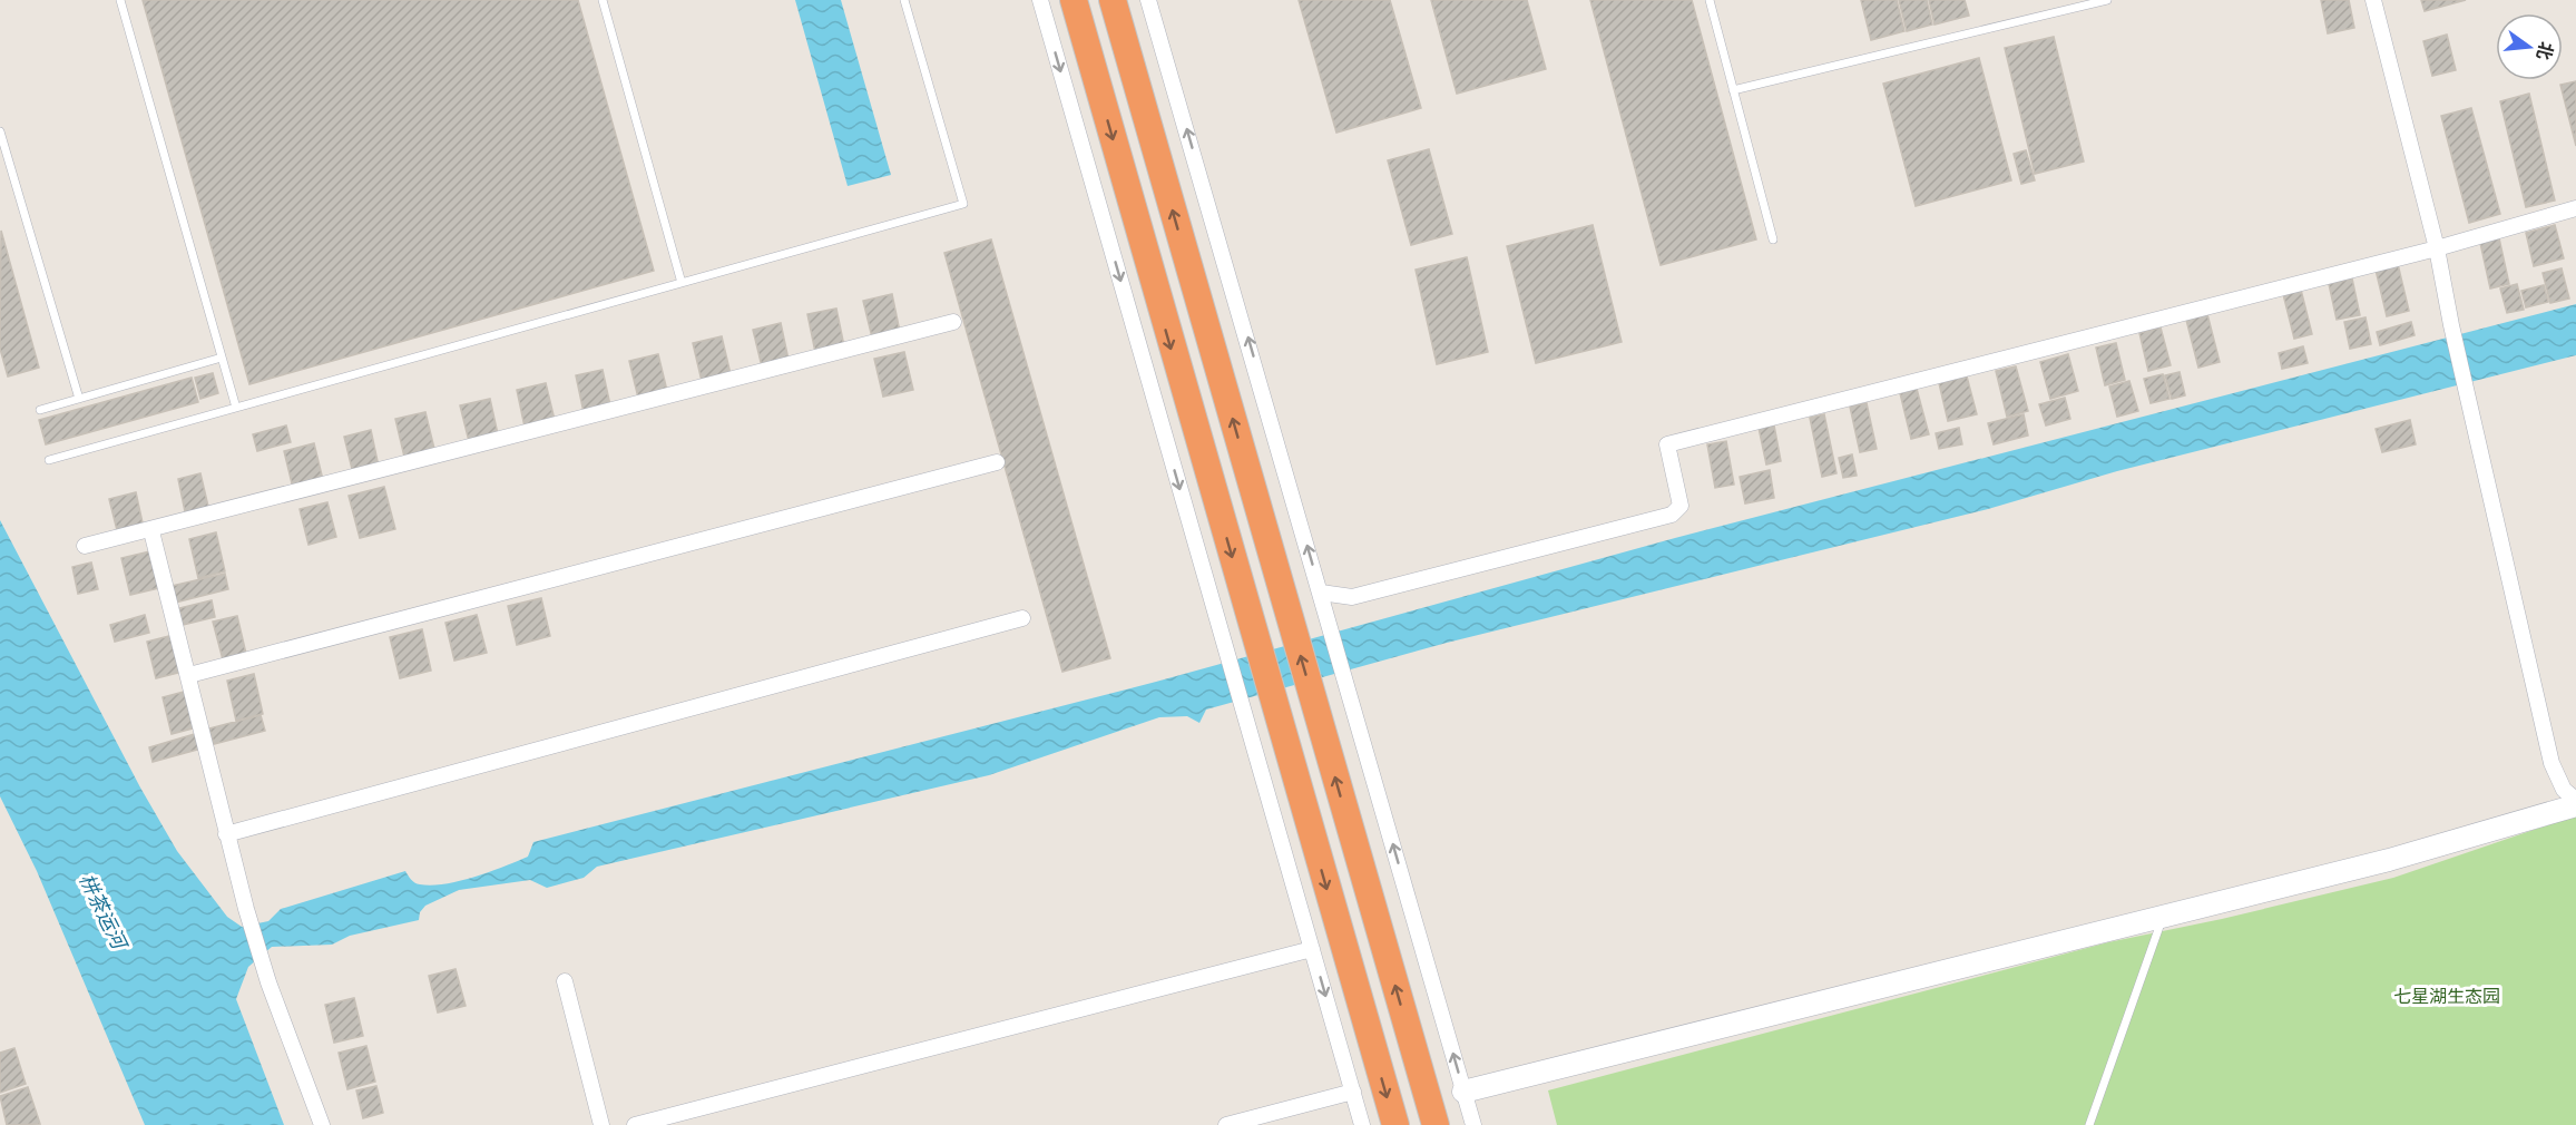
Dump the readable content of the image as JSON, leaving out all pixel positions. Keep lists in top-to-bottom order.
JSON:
{
  "water": ["栟茶运河"],
  "parks": ["七星湖生态园"],
  "north": "right"
}
